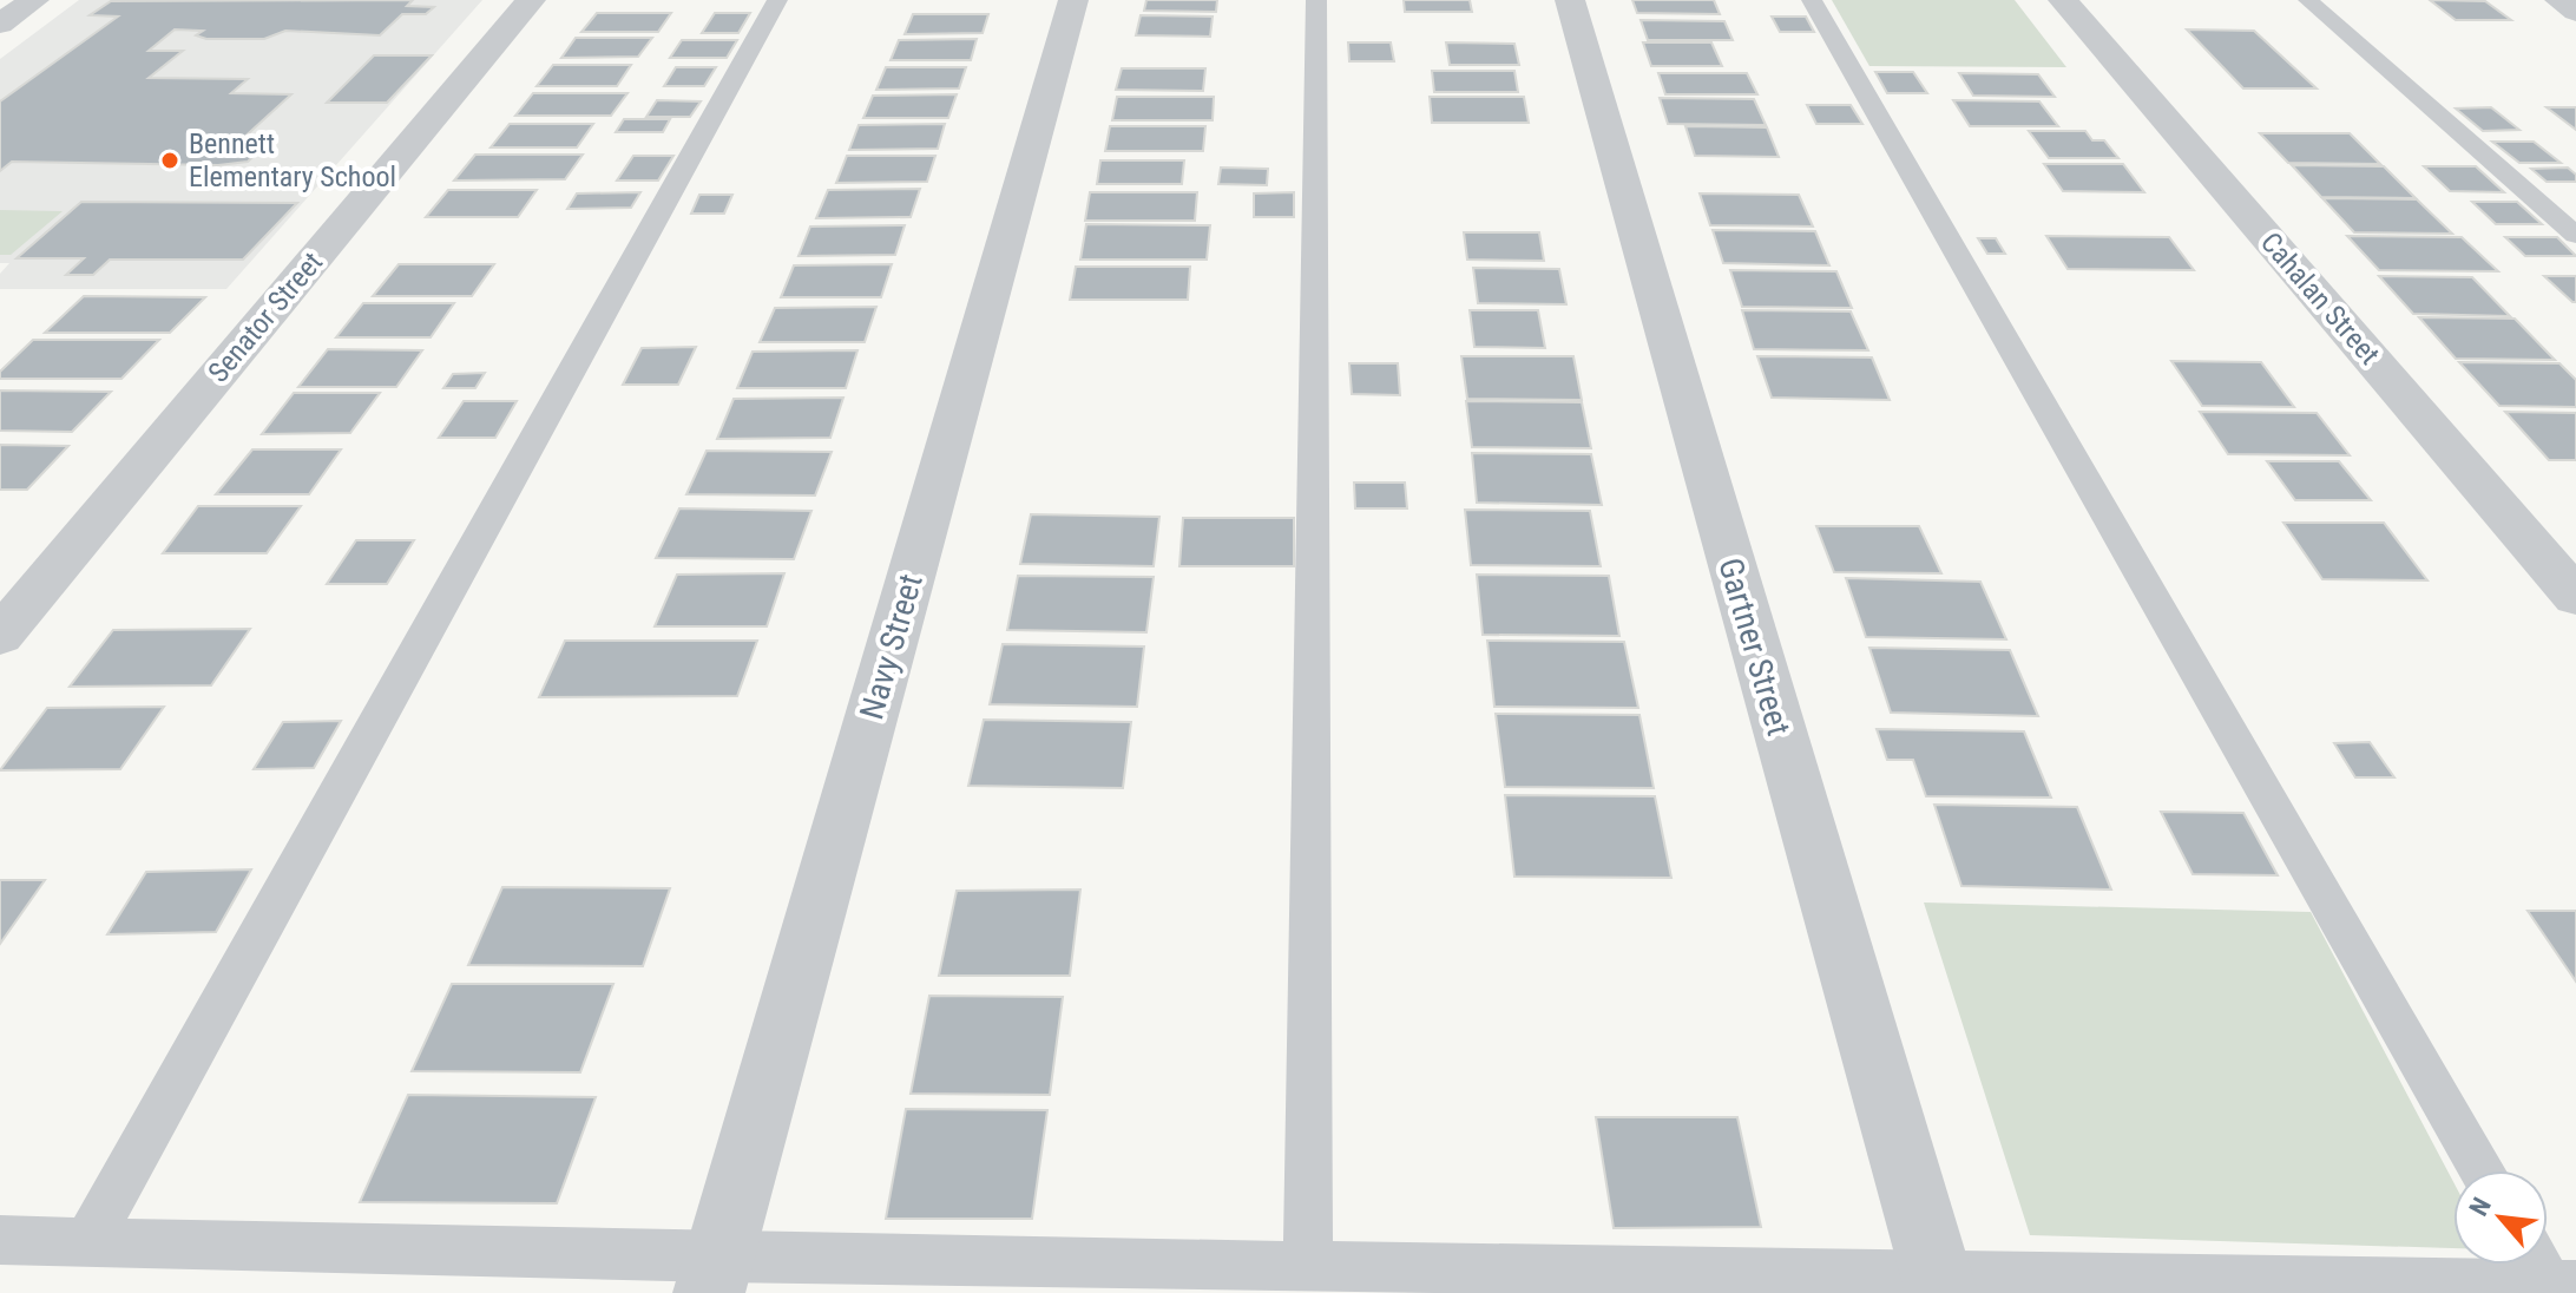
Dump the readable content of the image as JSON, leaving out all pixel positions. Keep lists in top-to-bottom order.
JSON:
{
  "streets": {
    "street": [
      "Cahalan Street",
      "Senator Street",
      "Navy Street",
      "Gartner Street"
    ]
  },
  "places": ["Bennett Elementary School"],
  "north": "top left"
}
